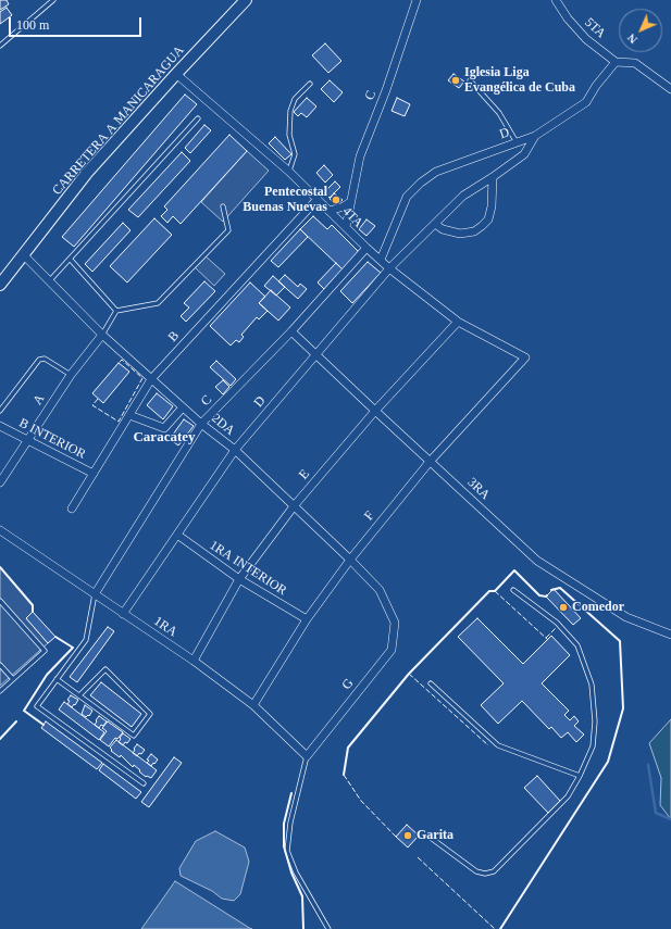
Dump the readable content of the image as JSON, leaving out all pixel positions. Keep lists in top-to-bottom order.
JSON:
{
  "streets": {
    "main road": ["CARRETERA A MANICARAGUA"],
    "street": [
      "5TA",
      "C",
      "D",
      "4TA",
      "B",
      "A",
      "2DA",
      "B INTERIOR",
      "E",
      "3RA",
      "F",
      "1RA INTERIOR",
      "1RA",
      "G"
    ]
  },
  "crossings": [
    ["5TA", "D"],
    ["C", "4TA"],
    ["C", "2DA"],
    ["C", "3RA"],
    ["C", "1RA"],
    ["CARRETERA A MANICARAGUA", "4TA"],
    ["CARRETERA A MANICARAGUA", "2DA"],
    ["D", "4TA"],
    ["D", "2DA"],
    ["D", "3RA"],
    ["D", "1RA INTERIOR"],
    ["D", "1RA"],
    ["4TA", "B"],
    ["4TA", "E"],
    ["4TA", "F"],
    ["B", "2DA"],
    ["B", "B INTERIOR"],
    ["A", "2DA"],
    ["A", "B INTERIOR"],
    ["2DA", "E"],
    ["2DA", "F"],
    ["2DA", "G"],
    ["E", "3RA"],
    ["E", "1RA INTERIOR"],
    ["E", "1RA"],
    ["3RA", "F"],
    ["F", "1RA INTERIOR"],
    ["F", "1RA"],
    ["1RA", "G"]
  ],
  "districts": ["Caracatey"],
  "places": [
    "Iglesia Liga Evangélica de Cuba",
    "Pentecostal Buenas Nuevas",
    "Comedor",
    "Garita"
  ],
  "scale_bar": "100 m",
  "north": "bottom left"
}
